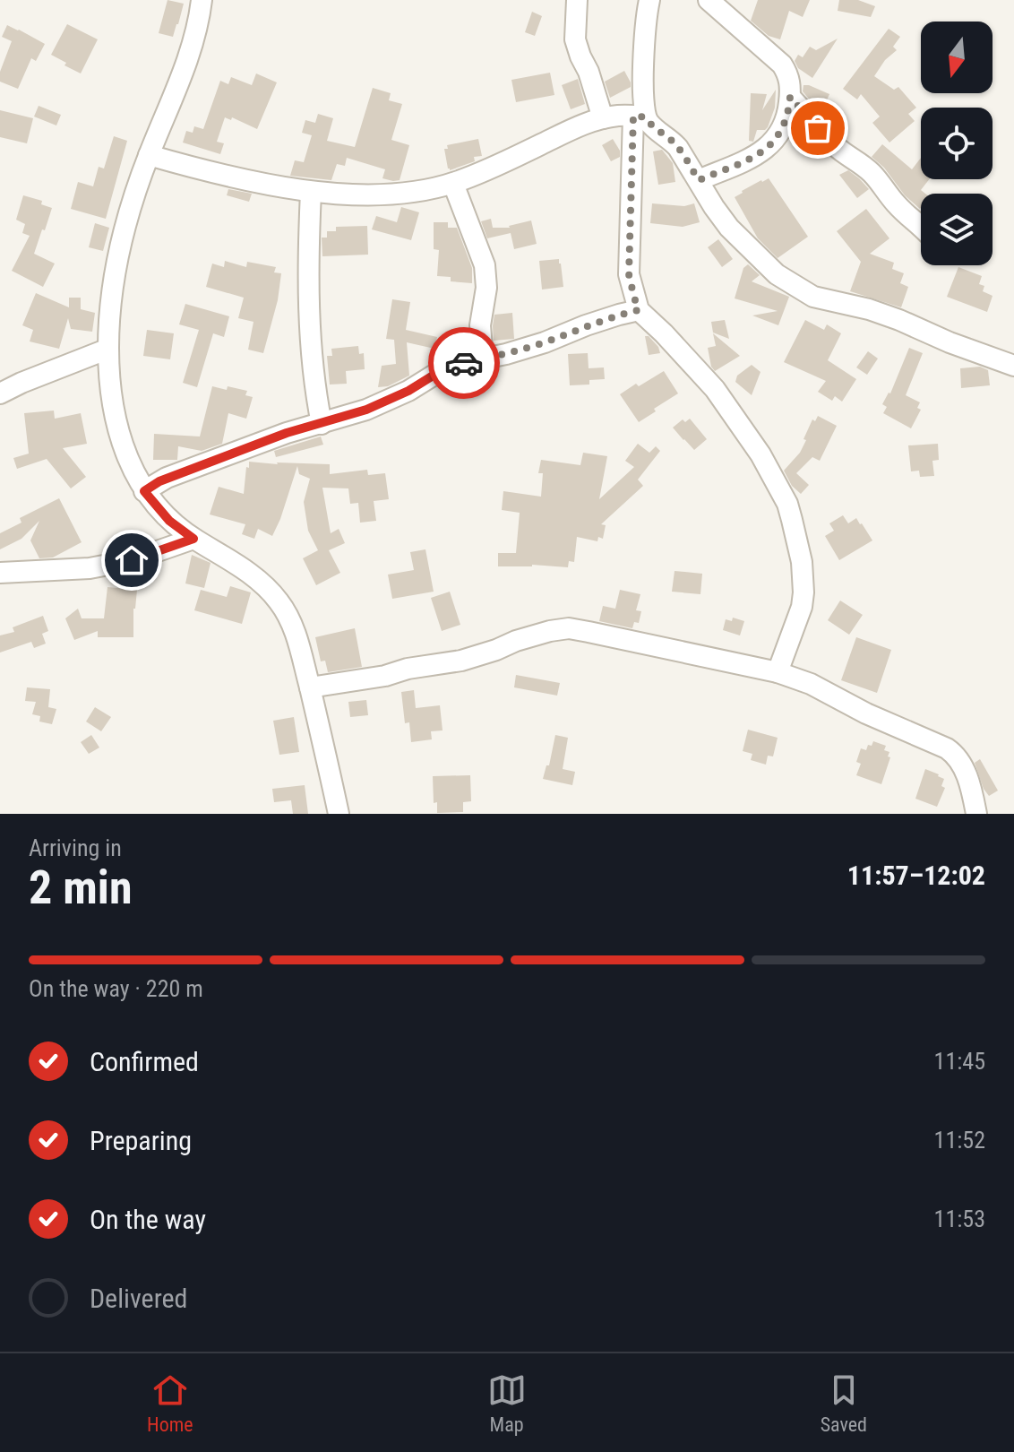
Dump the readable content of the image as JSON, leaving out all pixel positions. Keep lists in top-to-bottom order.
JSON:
{
  "north": "bottom",
  "page": {
    "heading": ["2 min", "Arriving in", "11:57–12:02"],
    "bar": "On the way · 220 m",
    "list": [
      ["Confirmed", "11:45"],
      ["Preparing", "11:52"],
      ["On the way", "11:53"],
      "Delivered"
    ],
    "tabs": ["Home", "Map", "Saved"]
  }
}
